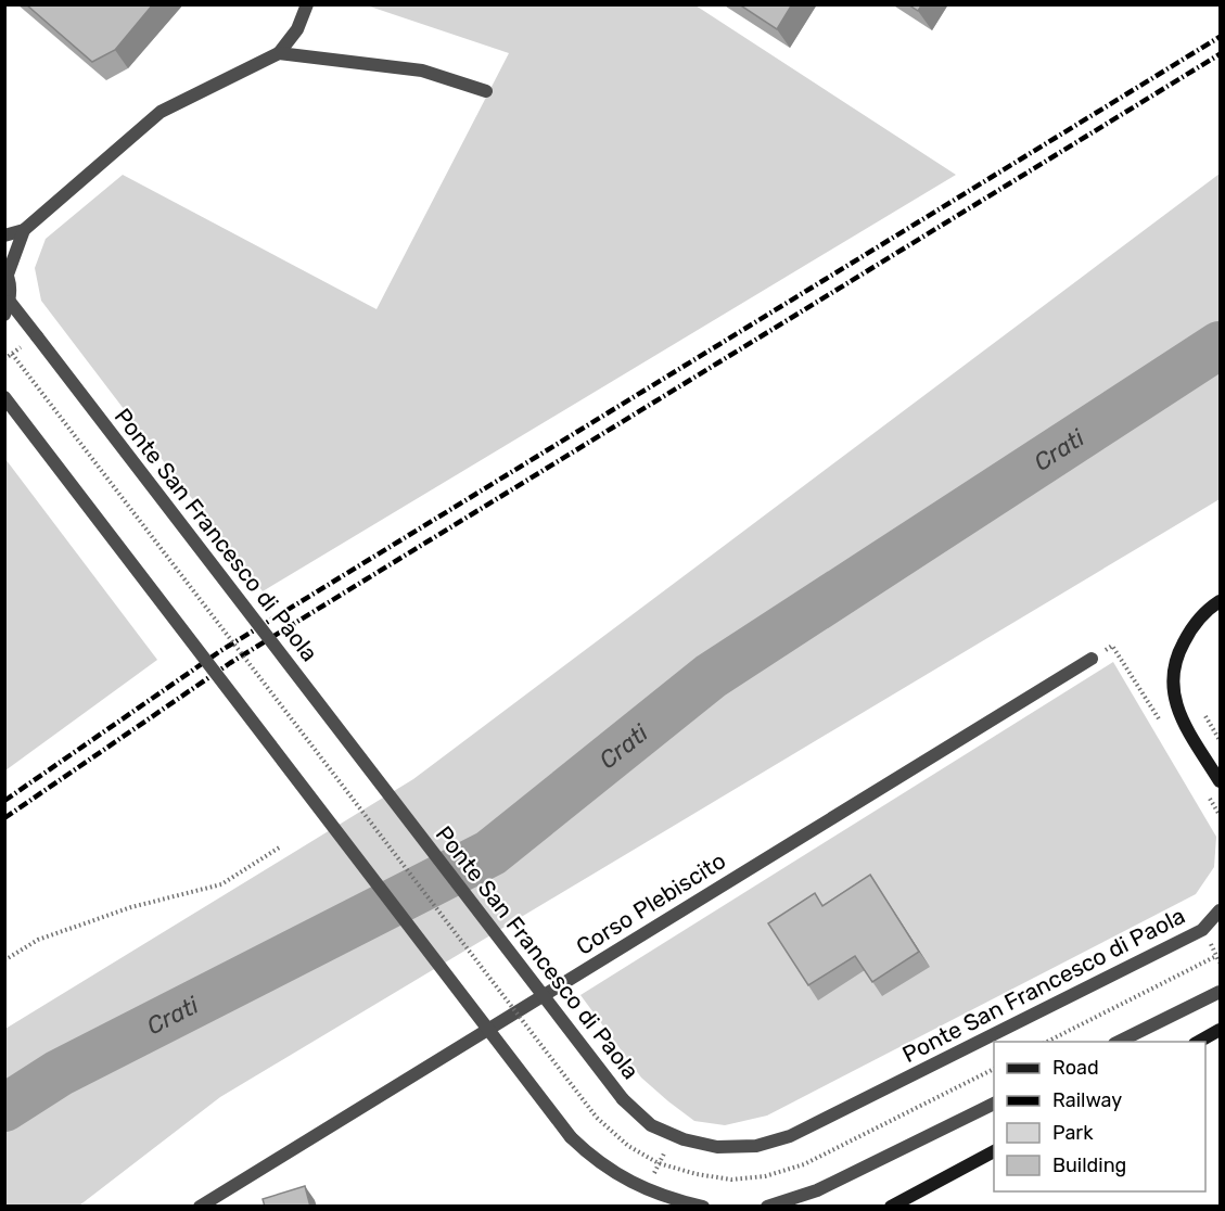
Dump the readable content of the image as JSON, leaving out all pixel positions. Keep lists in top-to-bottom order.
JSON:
{
  "streets": {
    "street": ["Ponte San Francesco di Paola", "Corso Plebiscito"]
  },
  "water": ["Crati"],
  "legend": [
    "Road",
    "Railway",
    "Park",
    "Building"
  ]
}
